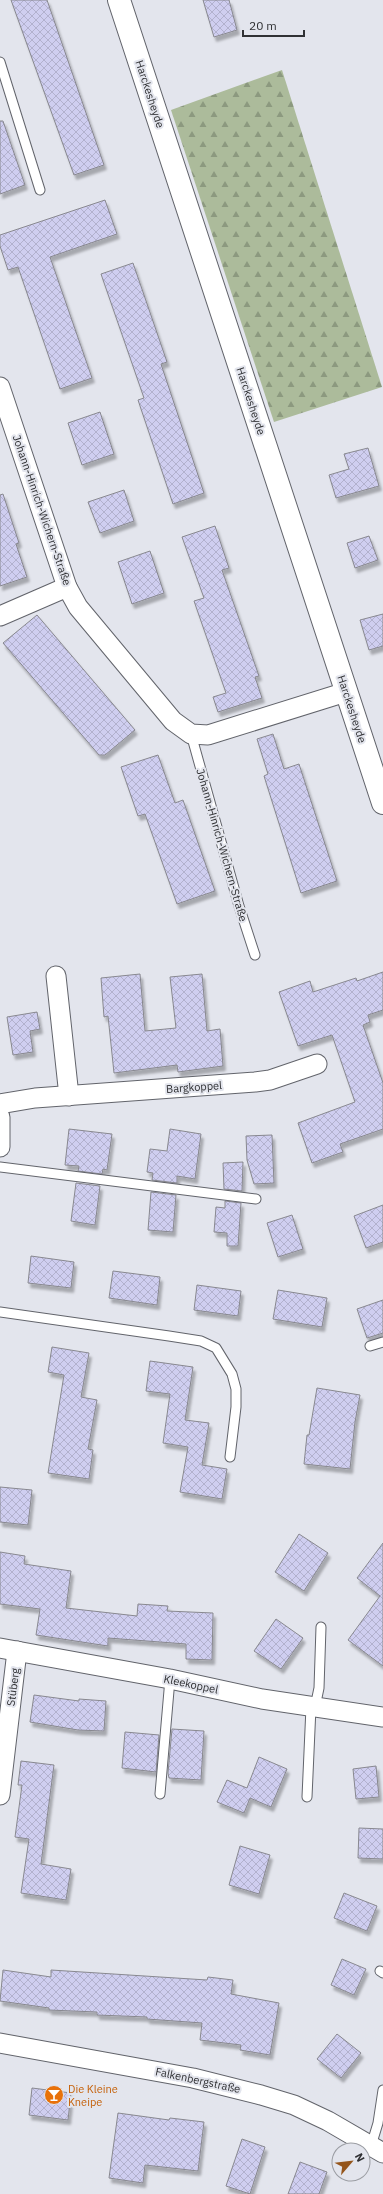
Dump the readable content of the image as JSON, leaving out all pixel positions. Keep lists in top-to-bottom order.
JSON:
{
  "streets": {
    "main road": ["Harckesheyde"],
    "street": [
      "Johann-Hinrich-Wichern-Straße",
      "Bargkoppel",
      "Kleekoppel",
      "Stüberg",
      "Falkenbergstraße"
    ]
  },
  "crossings": [
    ["Kleekoppel", "Stüberg"]
  ],
  "places": {
    "bar": ["Die Kleine Kneipe"]
  },
  "scale_bar": "20 m",
  "north": "top right"
}
